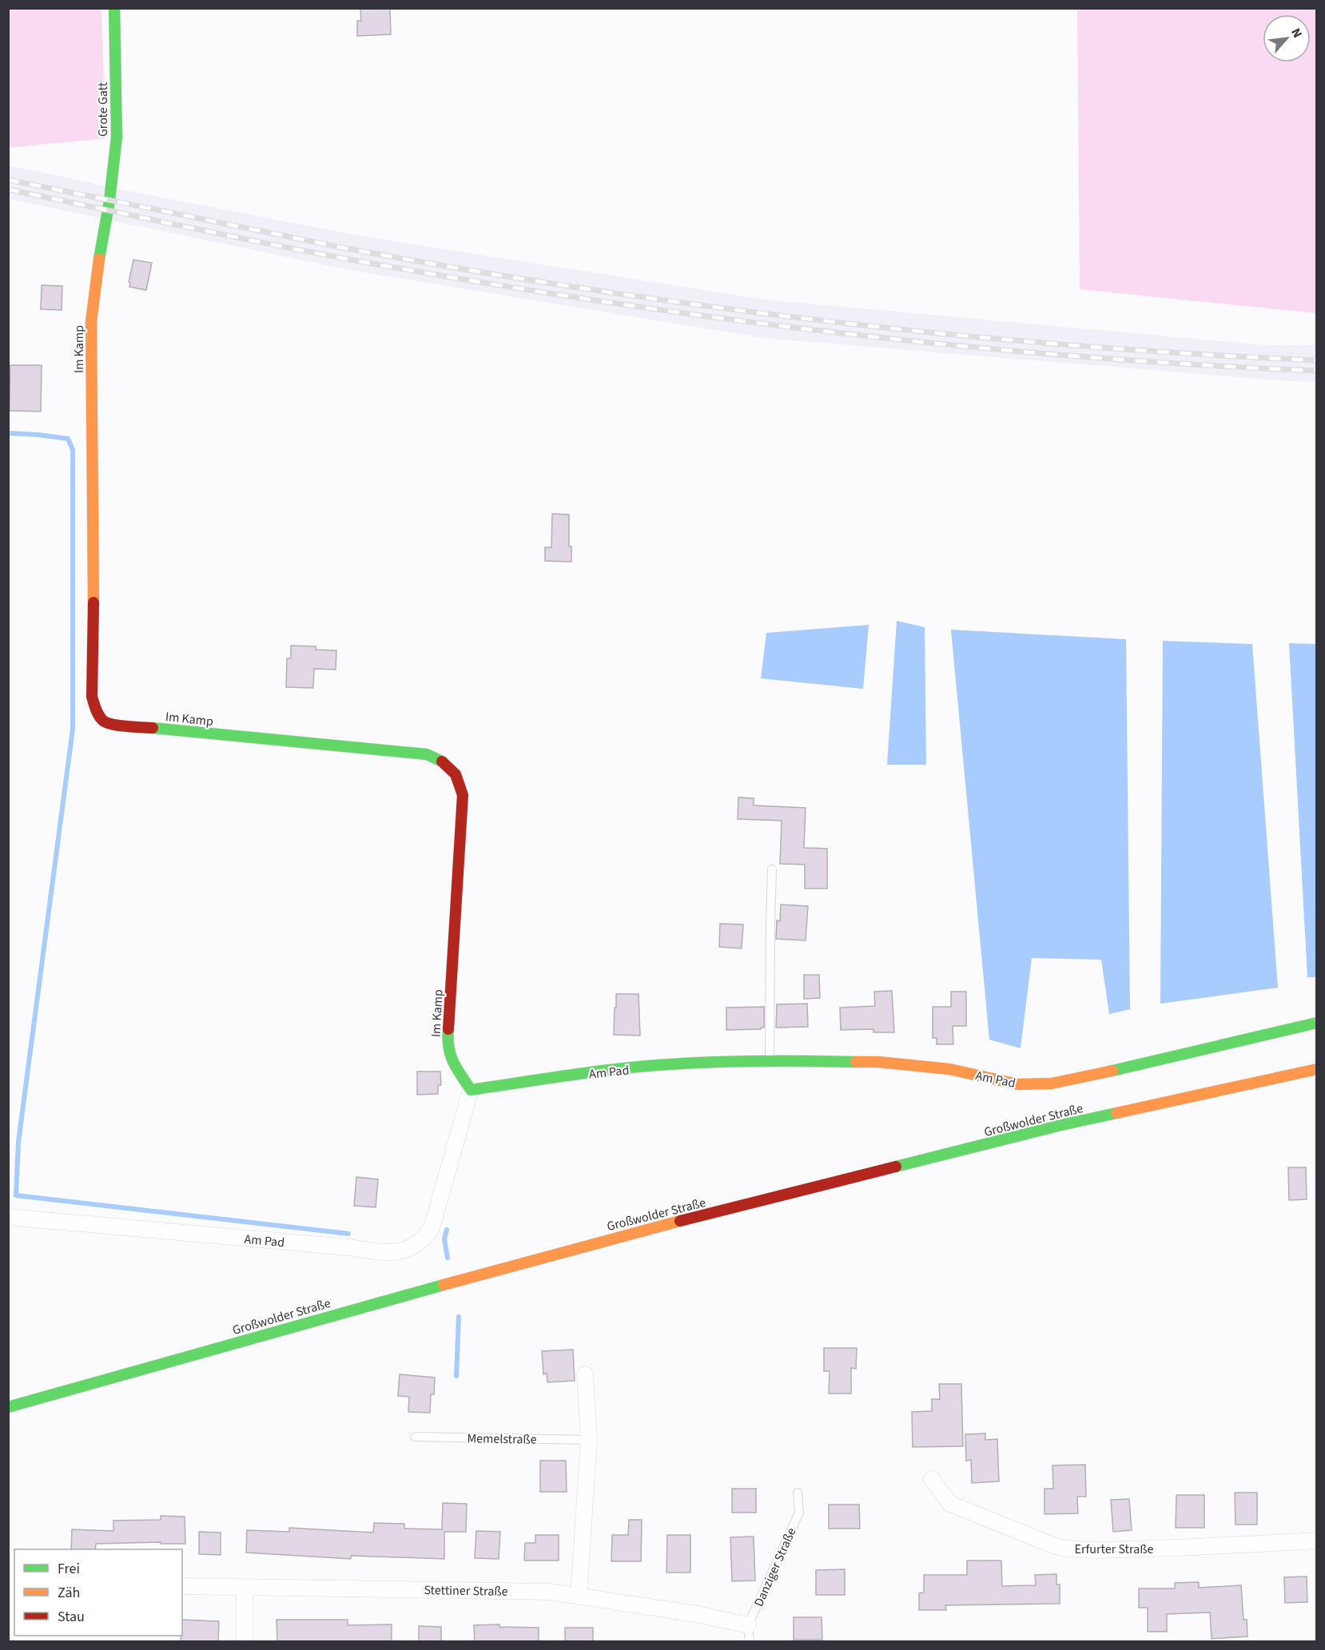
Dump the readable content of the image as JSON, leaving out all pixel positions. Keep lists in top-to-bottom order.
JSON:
{
  "streets": {
    "street": [
      "Grote Gatt",
      "Im Kamp",
      "Am Pad",
      "Großwolder Straße",
      "Erfurter Straße",
      "Stettiner Straße"
    ],
    "lane": ["Memelstraße", "Danziger Straße"]
  },
  "crossings": [
    ["Grote Gatt", "Im Kamp"],
    ["Im Kamp", "Am Pad"],
    ["Danziger Straße", "Stettiner Straße"]
  ],
  "legend": ["Frei", "Zäh", "Stau"],
  "north": "top right"
}
